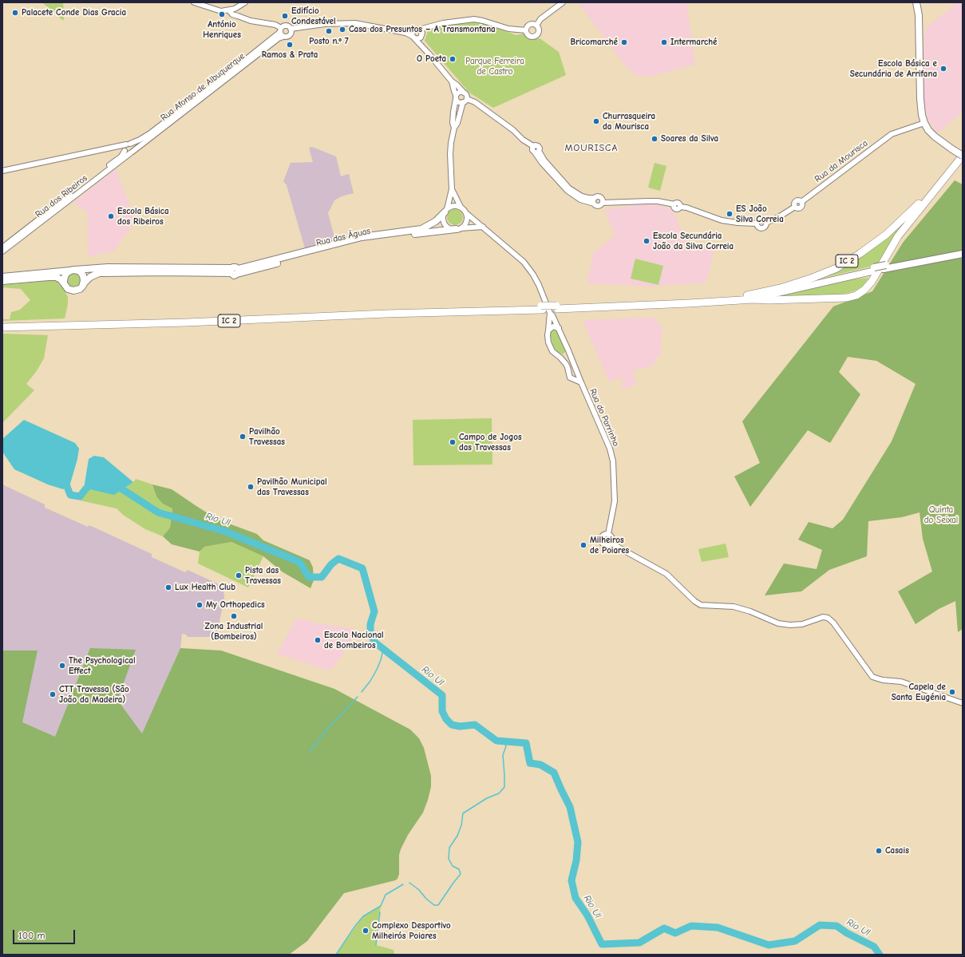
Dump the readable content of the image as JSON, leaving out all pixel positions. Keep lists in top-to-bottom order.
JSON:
{
  "streets": {
    "highway": ["IC 2"],
    "main road": ["Rua das Águas"],
    "street": [
      "Rua Afonso de Albuquerque",
      "Rua da Mourisca",
      "Rua dos Ribeiros",
      "Rua do Parrinho"
    ]
  },
  "crossings": [
    ["Rua Afonso de Albuquerque", "Rua dos Ribeiros"],
    ["Rua das Águas", "Rua do Parrinho"],
    ["IC 2", "Rua do Parrinho"]
  ],
  "districts": ["MOURISCA"],
  "water": ["Rio Ul"],
  "parks": ["Parque Ferreira de Castro", "Quinta do Seixal"],
  "places": [
    "Palacete Conde Dias Gracia",
    "António Henriques",
    "Edifício Condestável",
    "Casa dos Presuntos – A Transmontana",
    "Posto n.º 7",
    "Bricomarché",
    "Intermarché",
    "Ramos & Prata",
    "O Poeta",
    "Escola Básica e Secundária de Arrifana",
    "Churrasqueira da Mourisca",
    "Soares da Silva",
    "ES João Silva Correia",
    "Escola Básica dos Ribeiros",
    "Escola Secundária João da Silva Correia",
    "Pavilhão Travessas",
    "Campo de Jogos das Travessas",
    "Pavilhão Municipal das Travessas",
    "Milheiros de Poiares",
    "Pista das Travessas",
    "Lux Health Club",
    "My Orthopedics",
    "Zona Industrial (Bombeiros)",
    "Escola Nacional de Bombeiros",
    "The Psychological Effect",
    "Capela de Santa Eugénia",
    "CTT Travessa (São João da Madeira)",
    "Casais",
    "Complexo Desportivo Milheirós Poiares"
  ],
  "scale_bar": "100 m"
}
